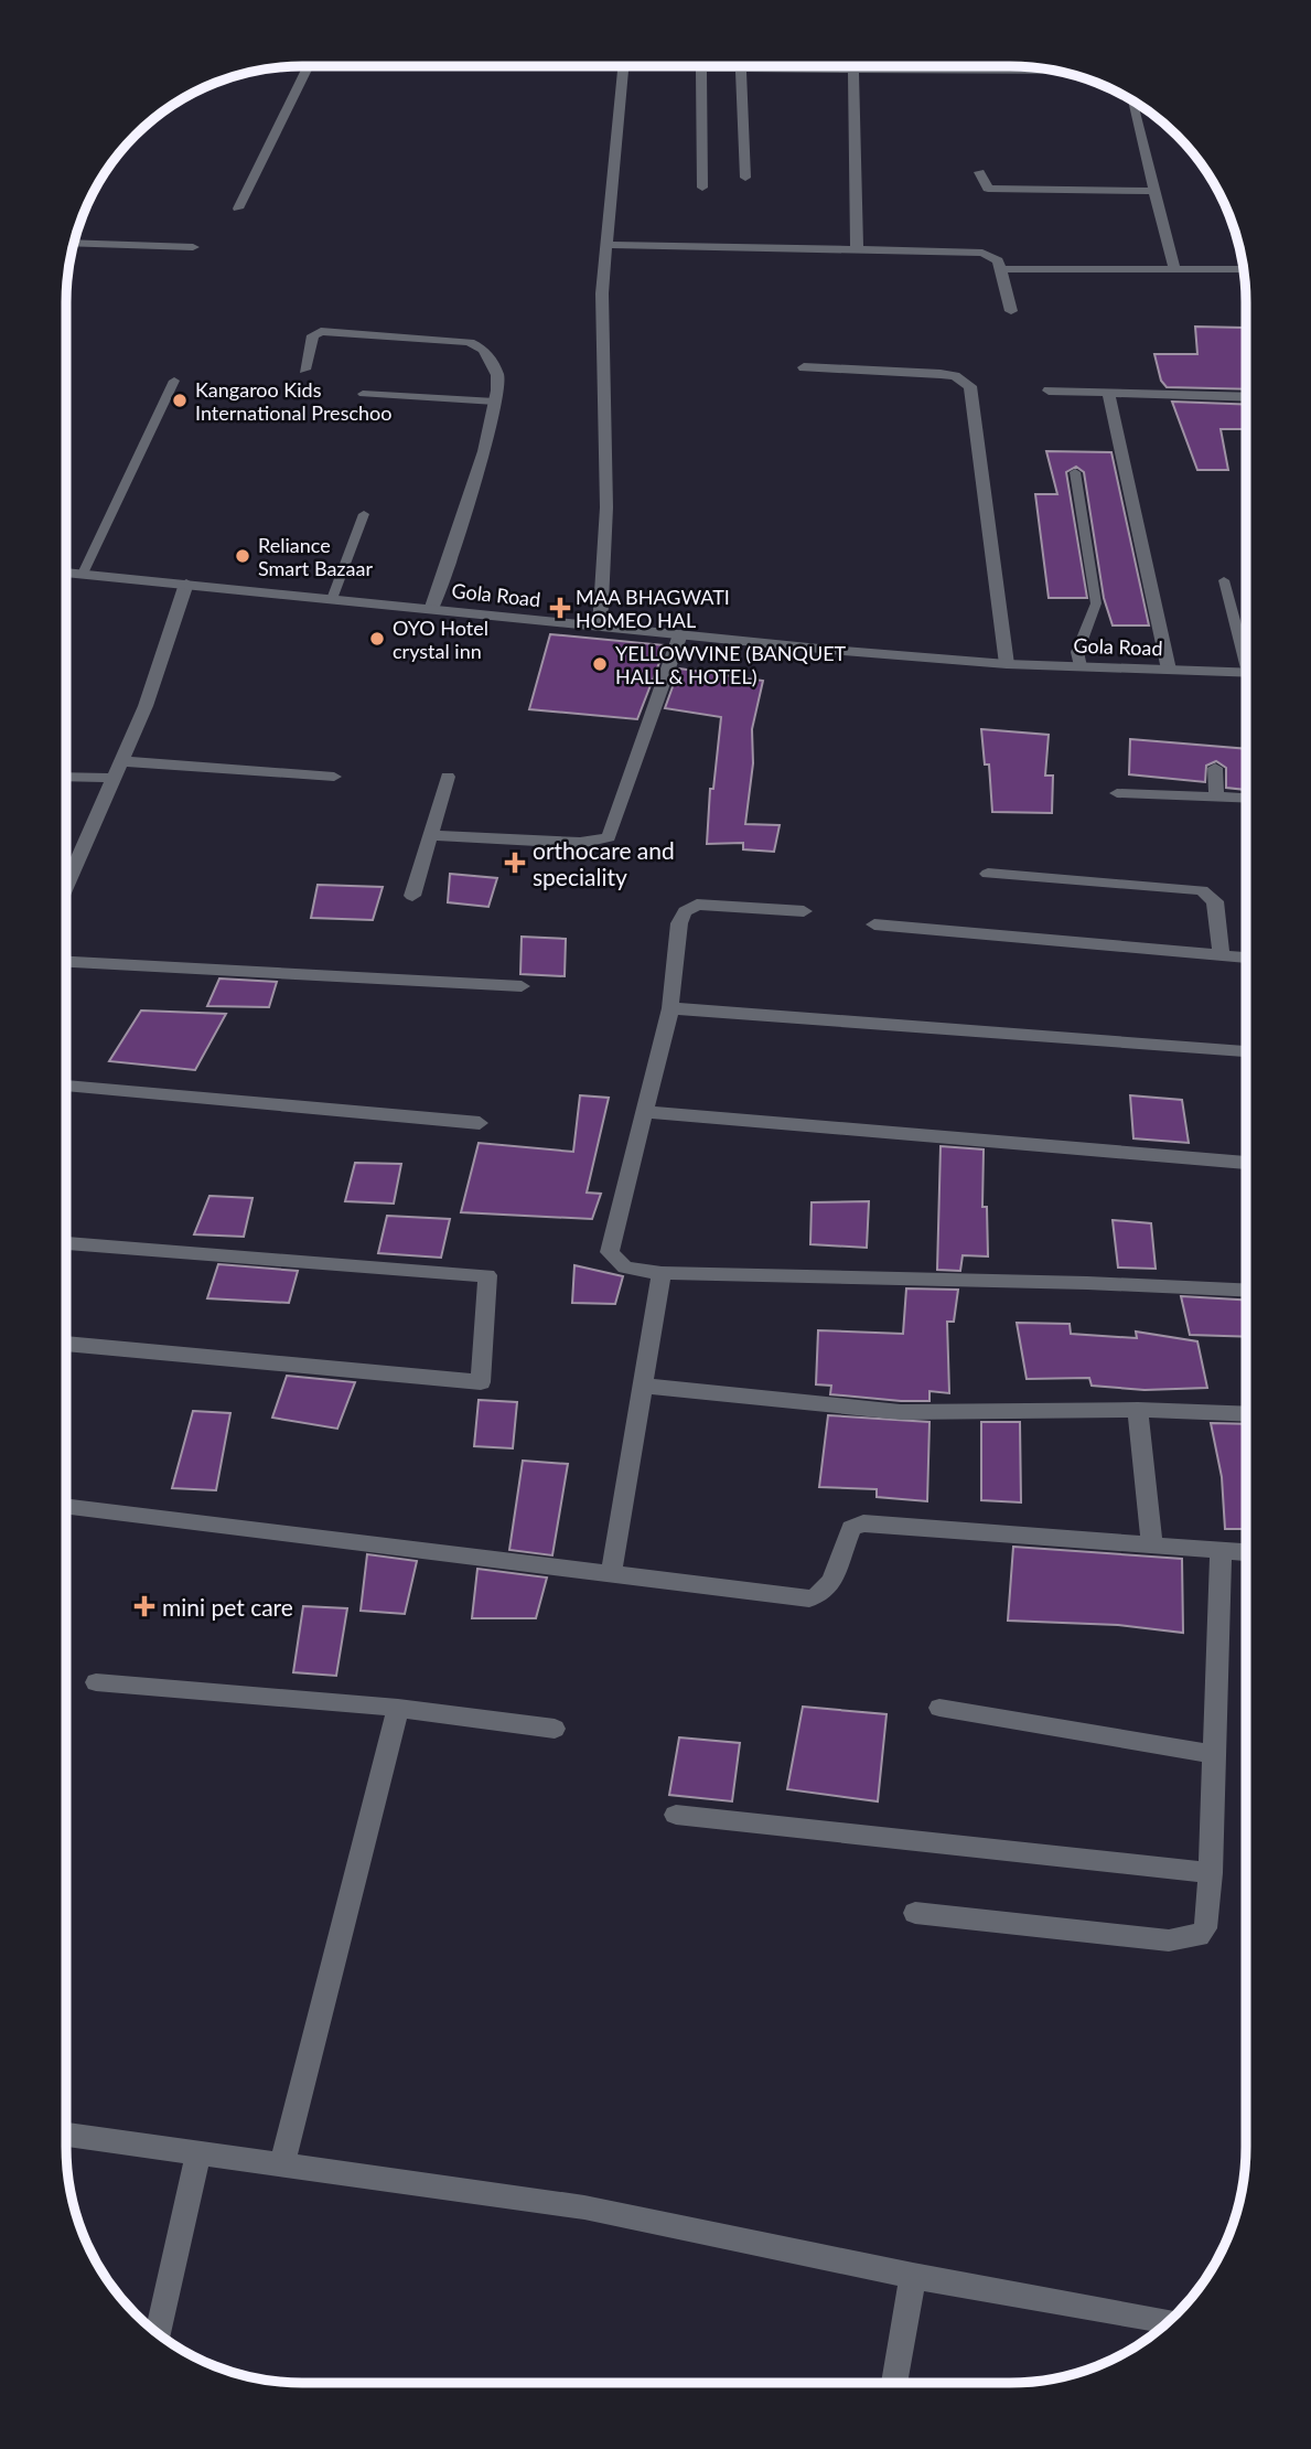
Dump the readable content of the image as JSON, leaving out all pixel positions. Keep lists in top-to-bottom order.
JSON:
{
  "streets": {
    "street": ["Gola Road"]
  },
  "places": {
    "other": [
      "Kangaroo Kids International Preschoo",
      "Reliance Smart Bazaar",
      "OYO Hotel crystal inn",
      "YELLOWVINE (BANQUET HALL & HOTEL)"
    ],
    "health": ["MAA BHAGWATI HOMEO HAL", "orthocare and speciality", "mini pet care"]
  }
}
